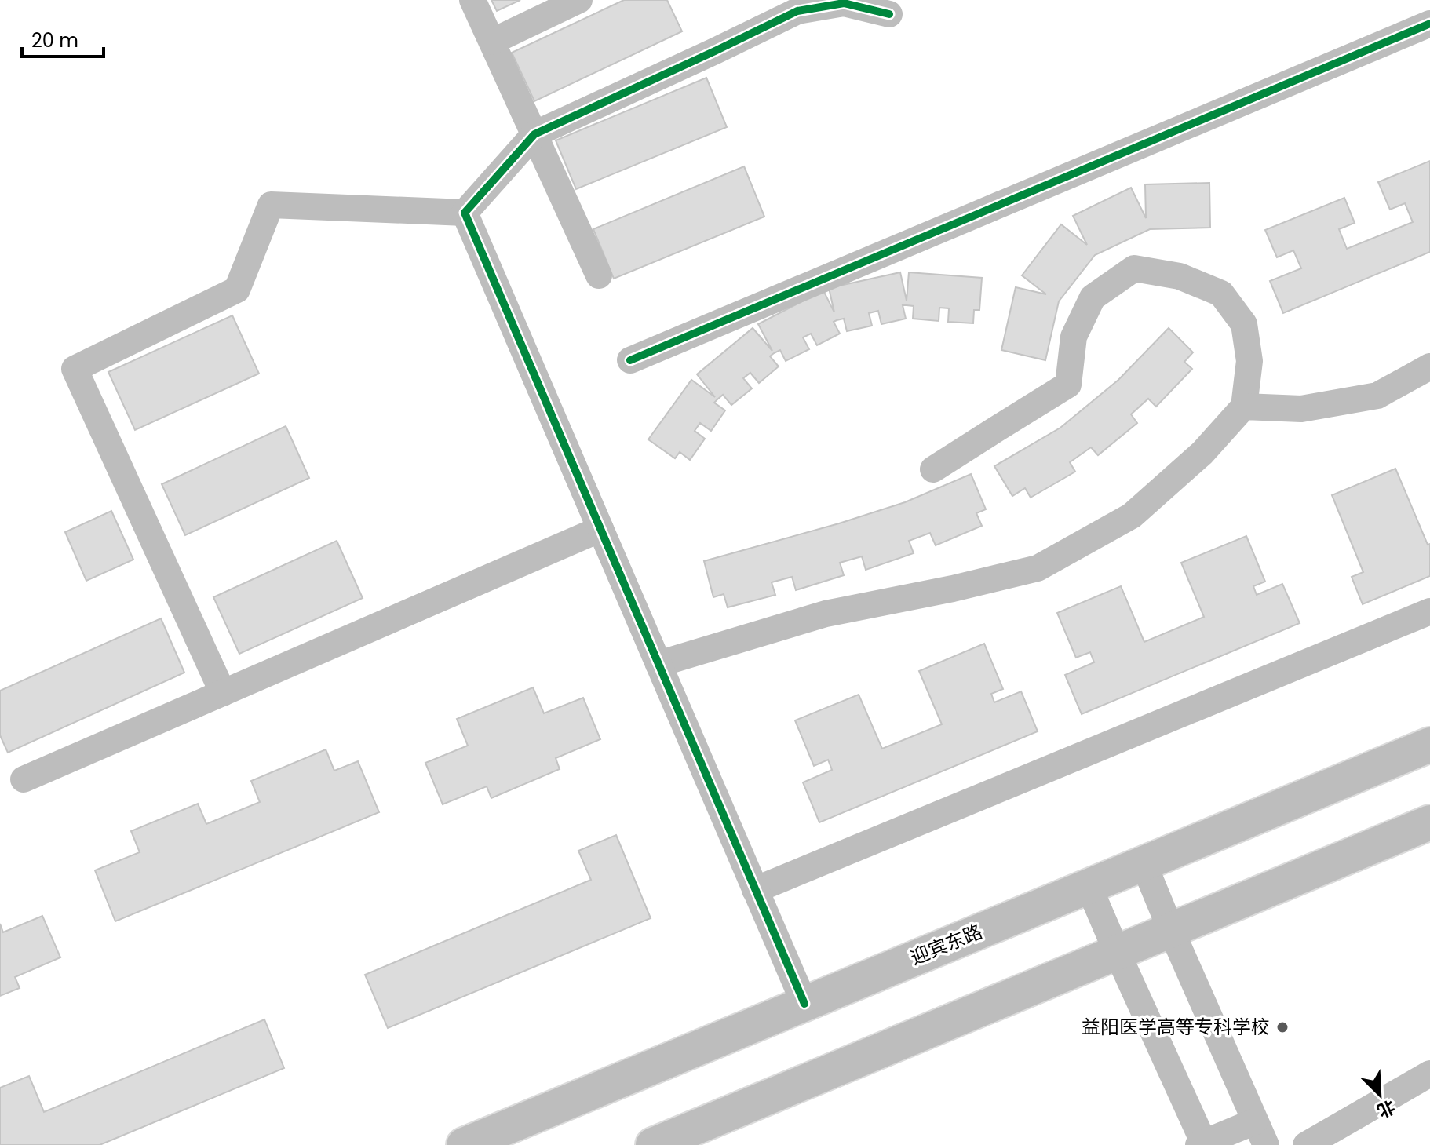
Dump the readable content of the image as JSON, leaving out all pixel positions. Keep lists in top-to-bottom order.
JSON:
{
  "streets": {
    "highway": ["迎宾东路"]
  },
  "places": ["益阳医学高等专科学校"],
  "scale_bar": "20 m",
  "north": "bottom right"
}
